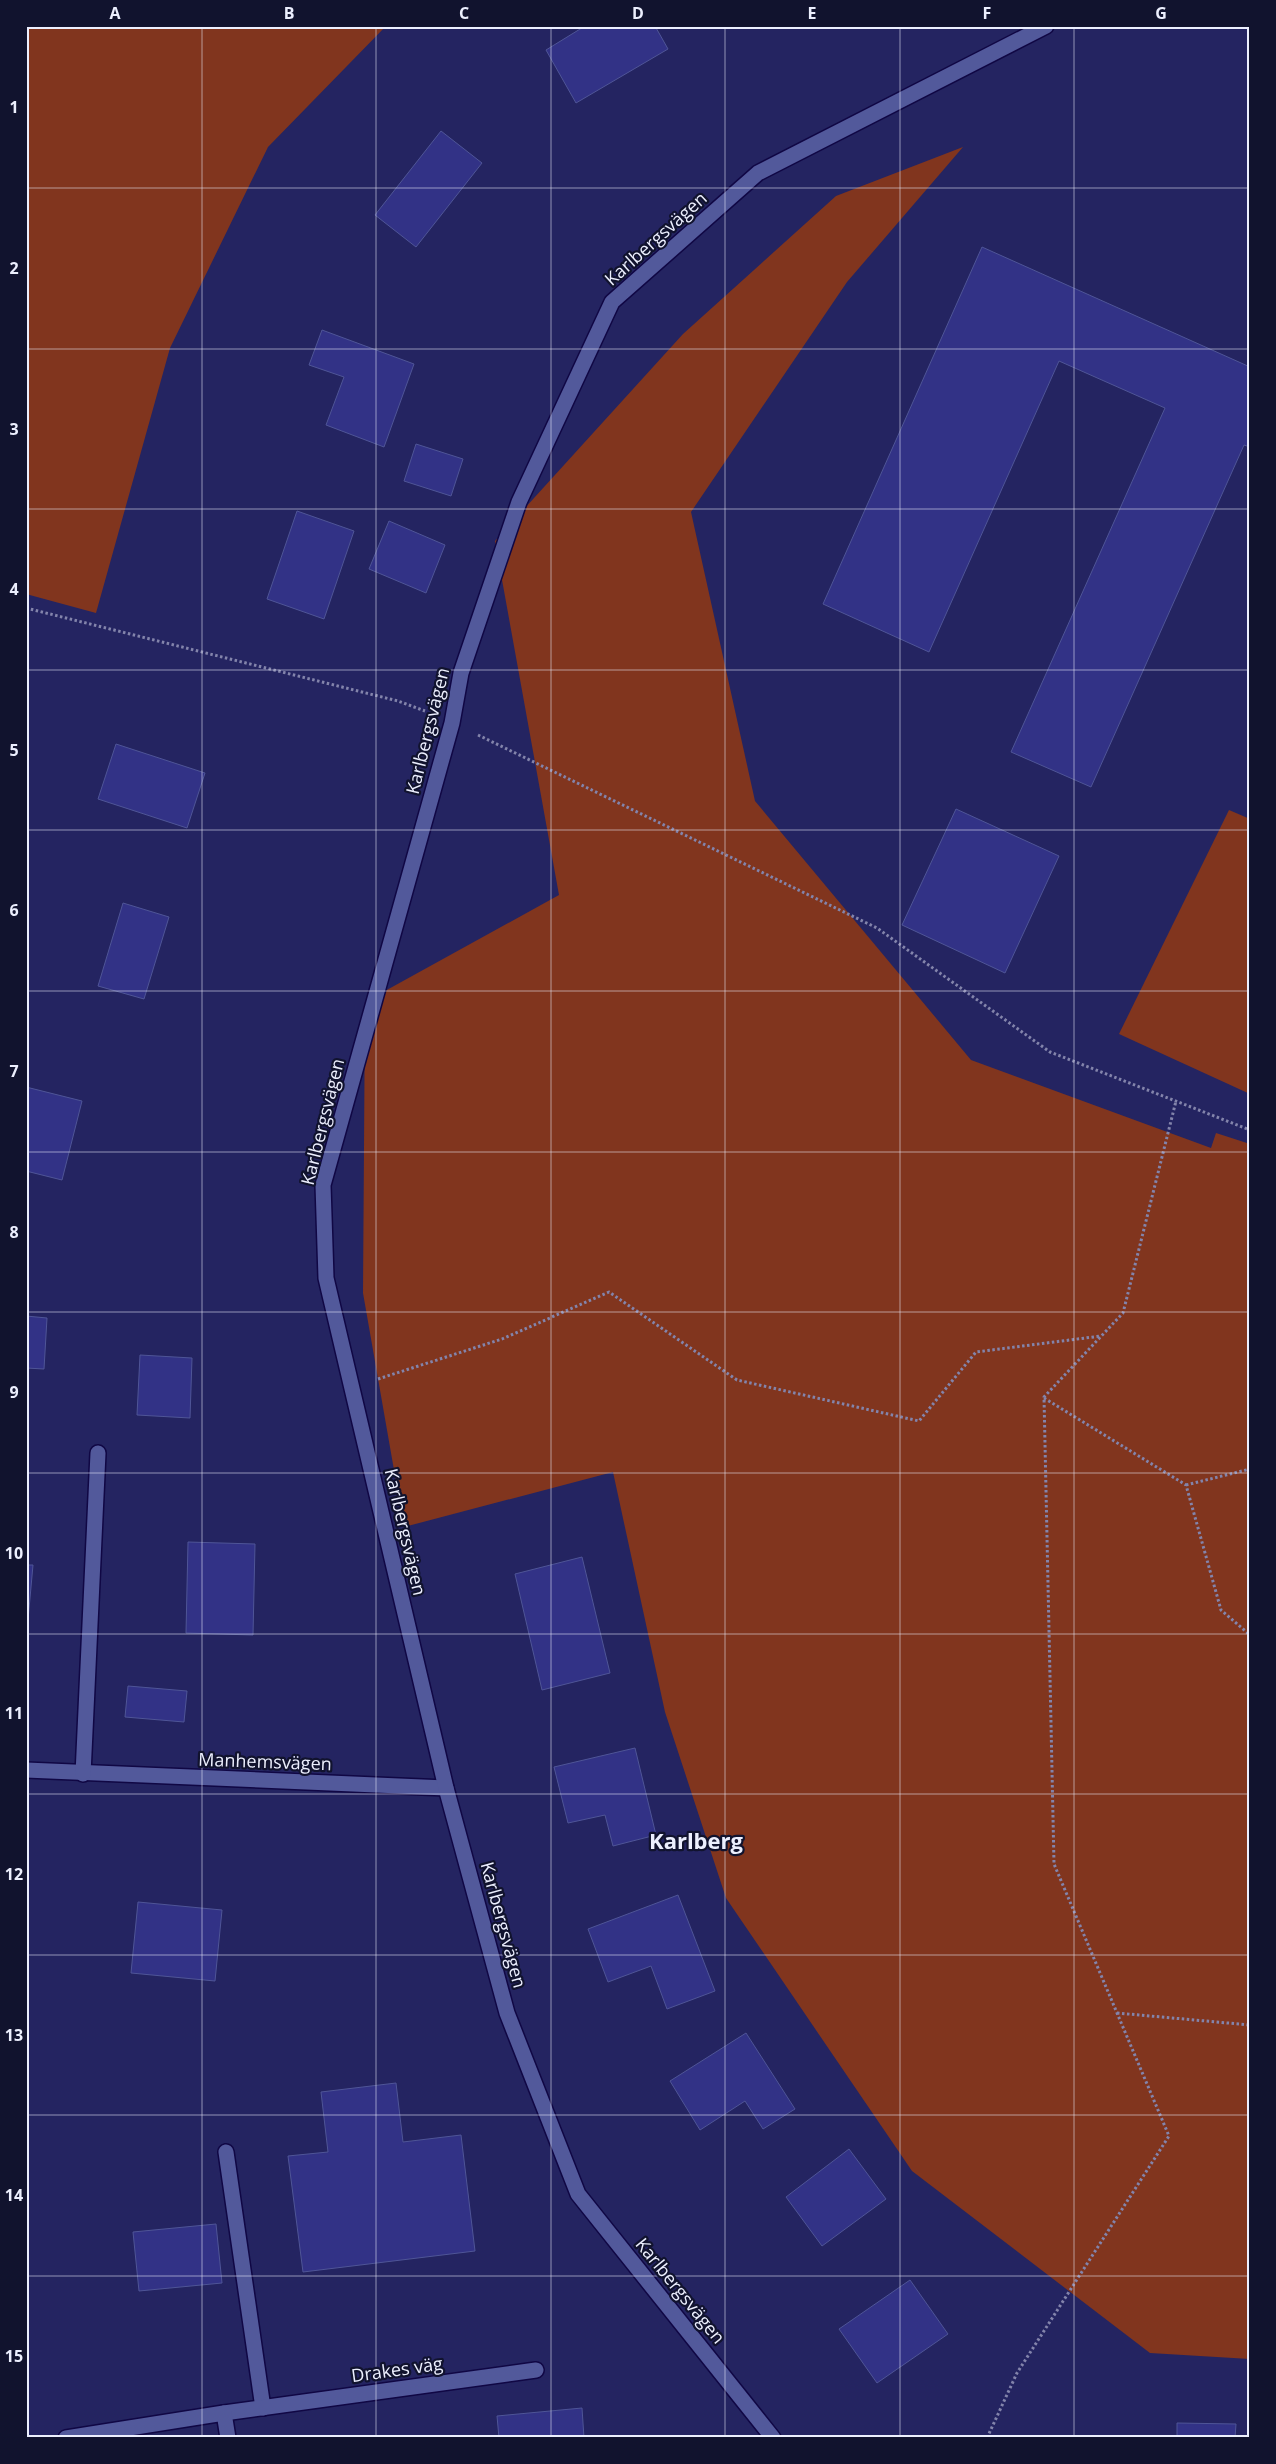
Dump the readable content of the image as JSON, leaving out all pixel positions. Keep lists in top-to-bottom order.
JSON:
{
  "streets": {
    "street": ["Karlbergsvägen", "Manhemsvägen", "Drakes väg"]
  },
  "crossings": [
    ["Karlbergsvägen", "Manhemsvägen"]
  ],
  "districts": ["Karlberg"],
  "grid": {
    "columns": [
      "A",
      "B",
      "C",
      "D",
      "E",
      "F",
      "G"
    ],
    "rows": [
      "1",
      "2",
      "3",
      "4",
      "5",
      "6",
      "7",
      "8",
      "9",
      "10",
      "11",
      "12",
      "13",
      "14",
      "15"
    ]
  }
}
